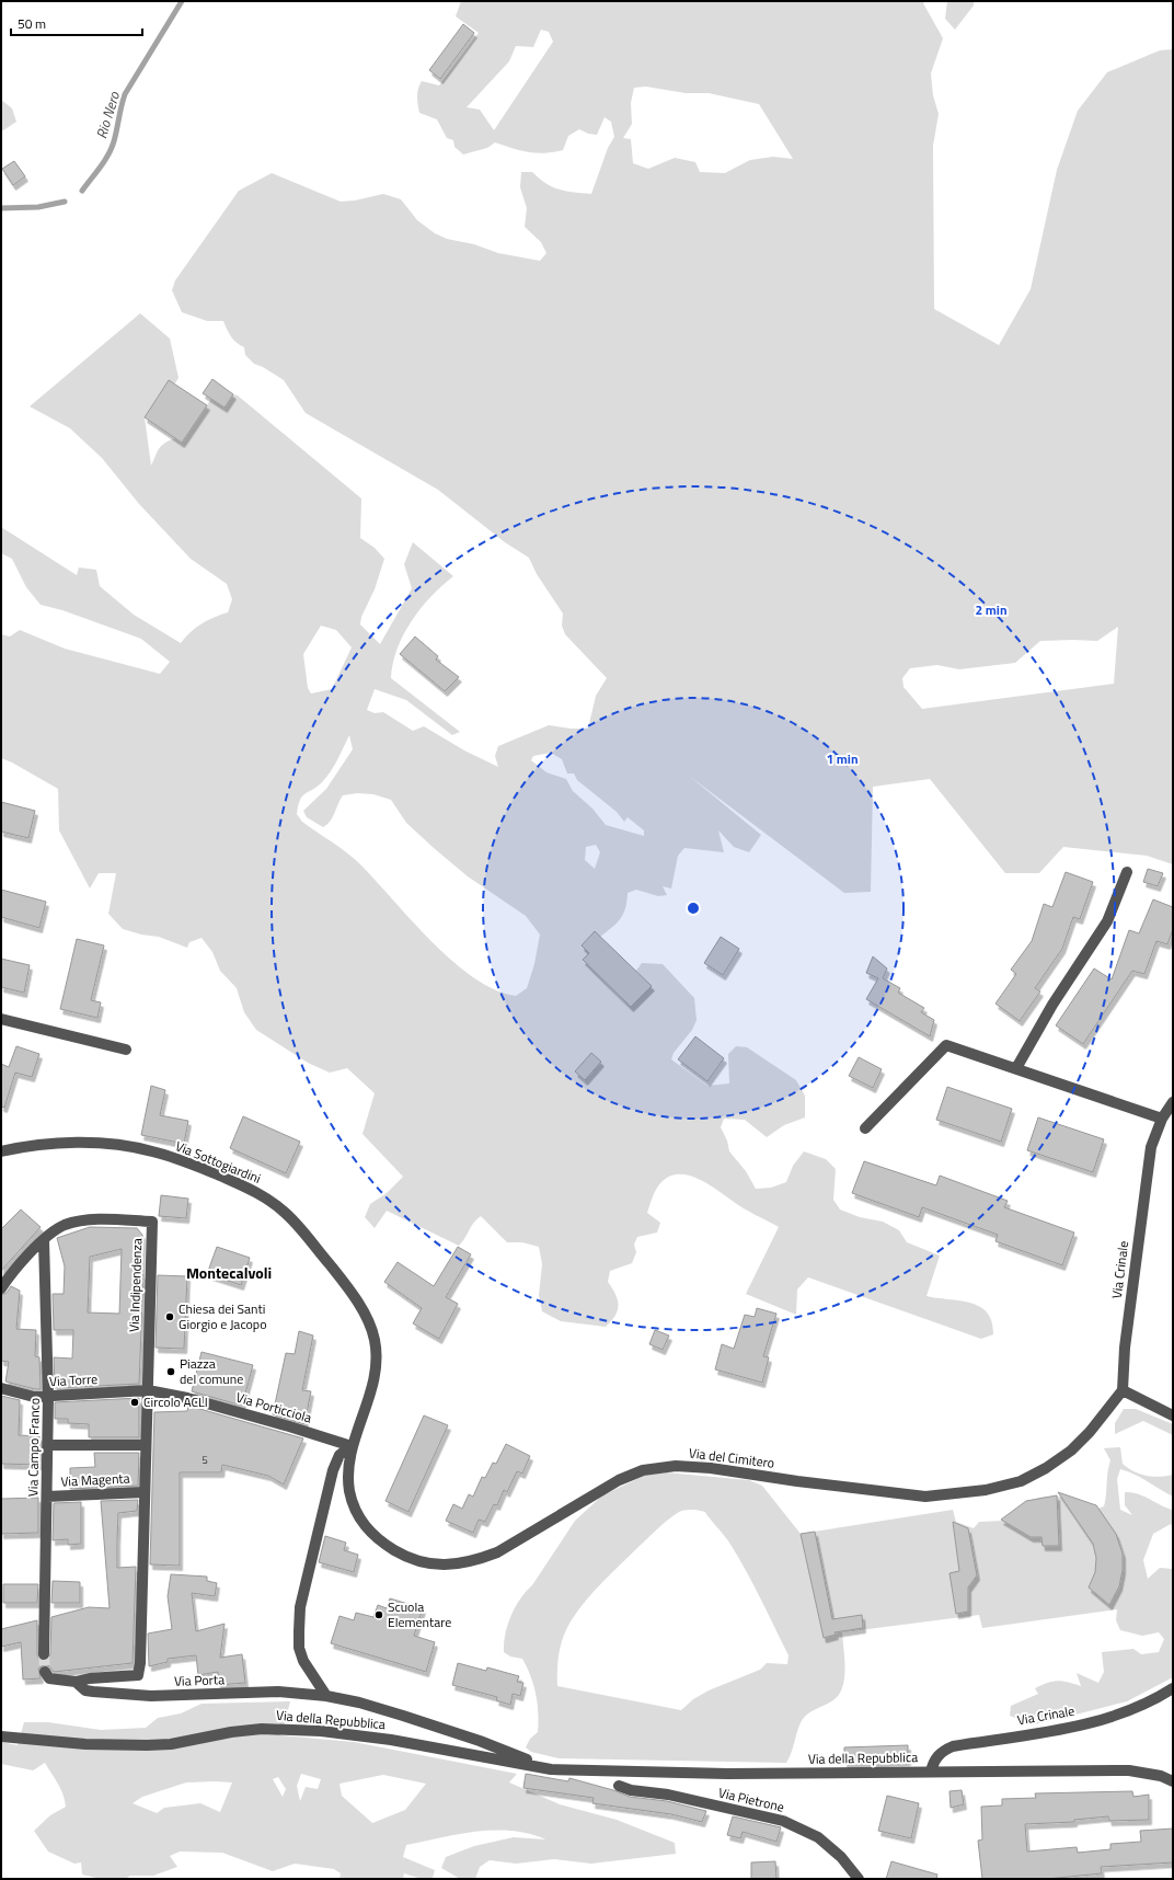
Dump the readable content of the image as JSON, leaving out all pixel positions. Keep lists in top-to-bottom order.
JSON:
{
  "streets": {
    "street": [
      "Via Sottogiardini",
      "Via Crinale",
      "Via Indipendenza",
      "Via Torre",
      "Via Porticciola",
      "Via Campo Franco",
      "Via del Cimitero",
      "Via Magenta",
      "Via Porta",
      "Via della Repubblica",
      "Via Pietrone"
    ]
  },
  "crossings": [
    ["Via Sottogiardini", "Via Porticciola"],
    ["Via Sottogiardini", "Via del Cimitero"],
    ["Via Crinale", "Via del Cimitero"],
    ["Via Crinale", "Via della Repubblica"],
    ["Via Indipendenza", "Via Torre"],
    ["Via Indipendenza", "Via Porticciola"],
    ["Via Indipendenza", "Via Campo Franco"],
    ["Via Torre", "Via Porticciola"],
    ["Via Torre", "Via Campo Franco"],
    ["Via Porticciola", "Via del Cimitero"],
    ["Via Campo Franco", "Via Magenta"],
    ["Via Magenta", "Via Porta"],
    ["Via Porta", "Via della Repubblica"]
  ],
  "districts": ["Montecalvoli"],
  "water": ["Rio Nero"],
  "places": [
    "Chiesa dei Santi Giorgio e Jacopo",
    "Piazza del comune",
    "Circolo ACLI",
    "Scuola Elementare"
  ],
  "house_numbers": ["5"],
  "scale_bar": "50 m",
  "rings": ["2 min", "1 min"]
}
